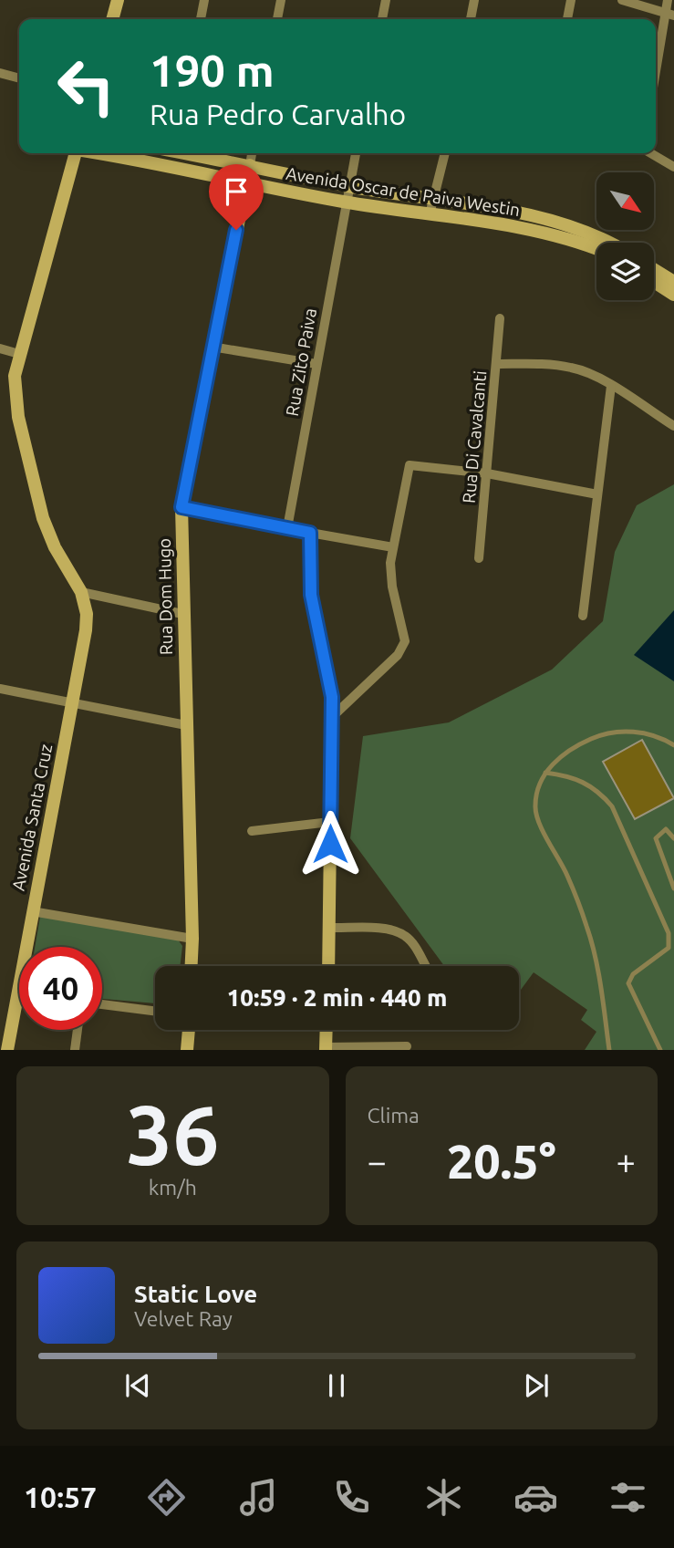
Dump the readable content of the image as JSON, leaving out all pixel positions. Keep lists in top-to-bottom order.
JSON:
{
  "streets": {
    "street": [
      "Avenida Oscar de Paiva Westin",
      "Rua Zito Paiva",
      "Rua Di Cavalcanti",
      "Rua Dom Hugo",
      "Avenida Santa Cruz"
    ]
  },
  "crossings": [
    ["Avenida Oscar de Paiva Westin", "Rua Zito Paiva"],
    ["Avenida Oscar de Paiva Westin", "Rua Dom Hugo"]
  ],
  "north": "bottom right",
  "page": {
    "turn": ["190 m", "Rua Pedro Carvalho"],
    "limit": "40",
    "trip": "10:59 · 2 min · 440 m",
    "tile": [
      ["36", "km/h"],
      "Clima"
    ],
    "heat": ["−", "20.5°", "+"],
    "song": ["Static Love", "Velvet Ray"],
    "tabs": "10:57"
  }
}
